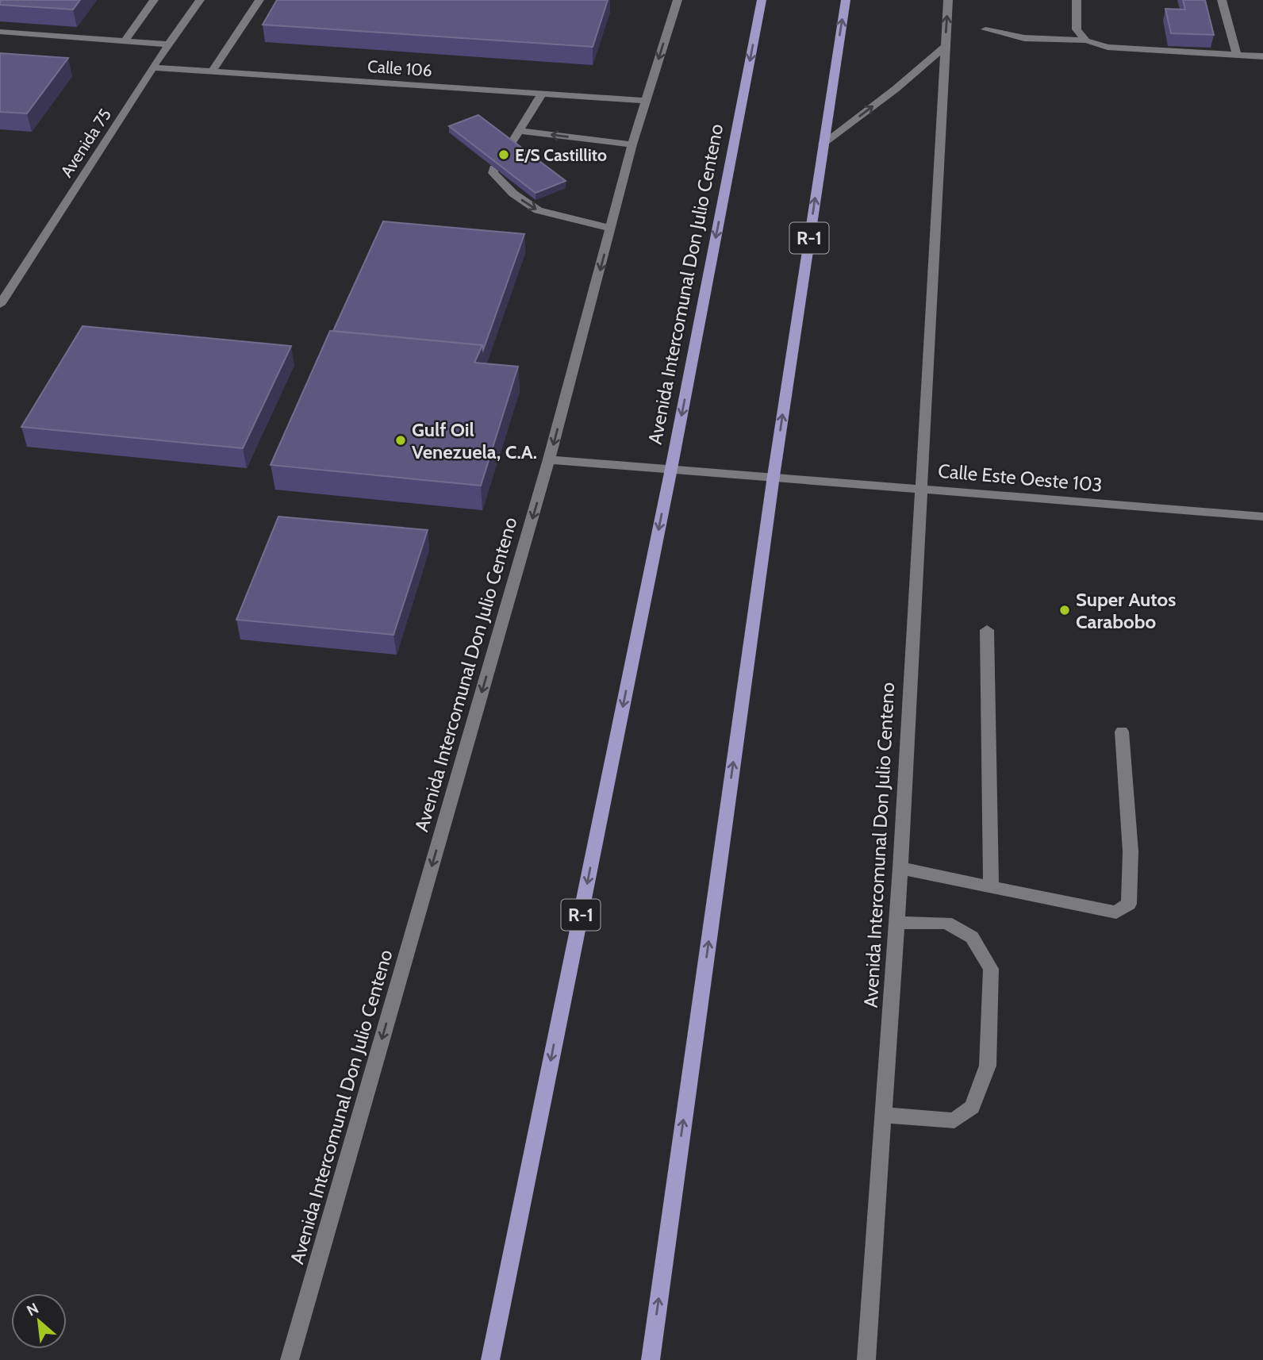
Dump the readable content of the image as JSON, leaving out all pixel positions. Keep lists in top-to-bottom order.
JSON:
{
  "streets": {
    "main road": ["R-1", "Avenida Intercomunal Don Julio Centeno"],
    "street": ["Calle 106", "Avenida 75", "Calle Este Oeste 103"]
  },
  "crossings": [
    ["Calle 106", "Avenida 75"],
    ["Calle 106", "Avenida Intercomunal Don Julio Centeno"],
    ["R-1", "Calle Este Oeste 103"],
    ["Avenida Intercomunal Don Julio Centeno", "Calle Este Oeste 103"]
  ],
  "one_way": ["Avenida Intercomunal Don Julio Centeno"],
  "places": ["E/S Castillito", "Gulf Oil Venezuela, C.A.", "Super Autos Carabobo"],
  "north": "top left"
}
